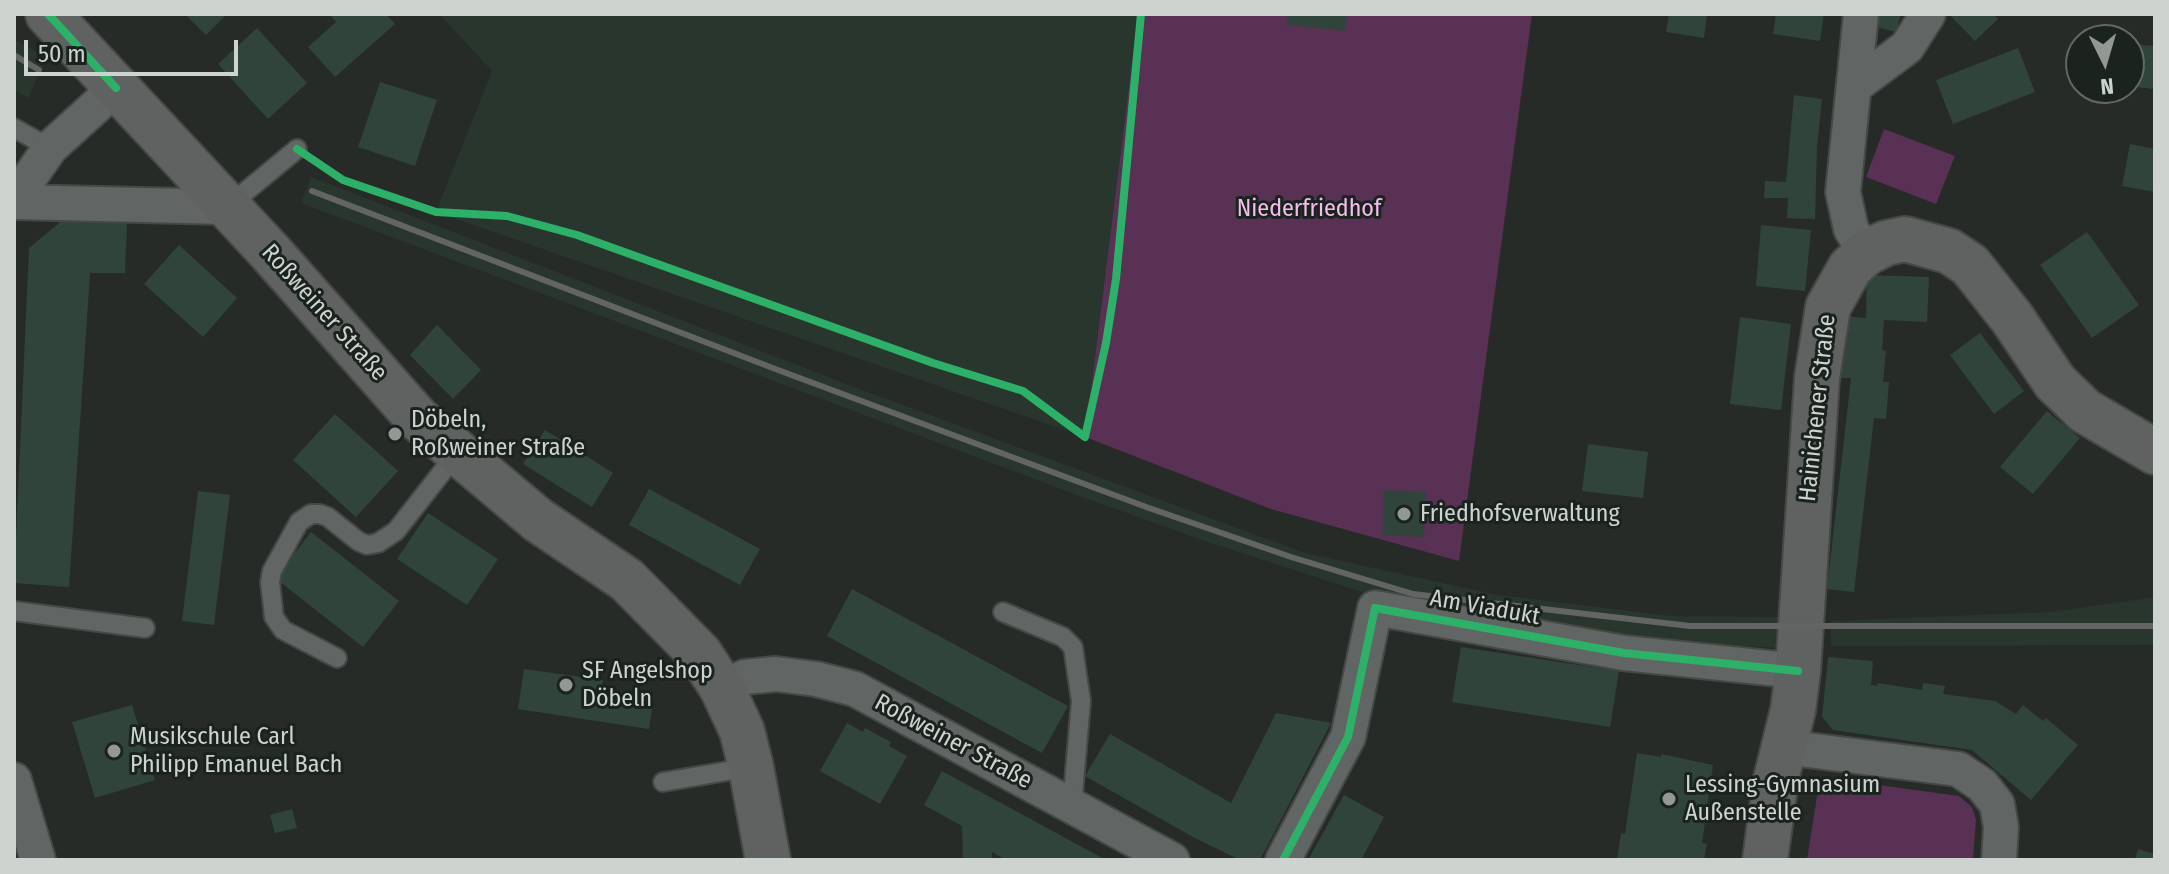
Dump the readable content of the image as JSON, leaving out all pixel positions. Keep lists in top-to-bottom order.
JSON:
{
  "streets": {
    "main road": ["Roßweiner Straße", "Hainichener Straße"],
    "street": ["Am Viadukt"]
  },
  "crossings": [
    ["Hainichener Straße", "Am Viadukt"]
  ],
  "parks": ["Niederfriedhof"],
  "places": [
    "Döbeln, Roßweiner Straße",
    "Friedhofsverwaltung",
    "SF Angelshop Döbeln",
    "Musikschule Carl Philipp Emanuel Bach",
    "Lessing-Gymnasium Außenstelle"
  ],
  "scale_bar": "50 m",
  "north": "bottom"
}
